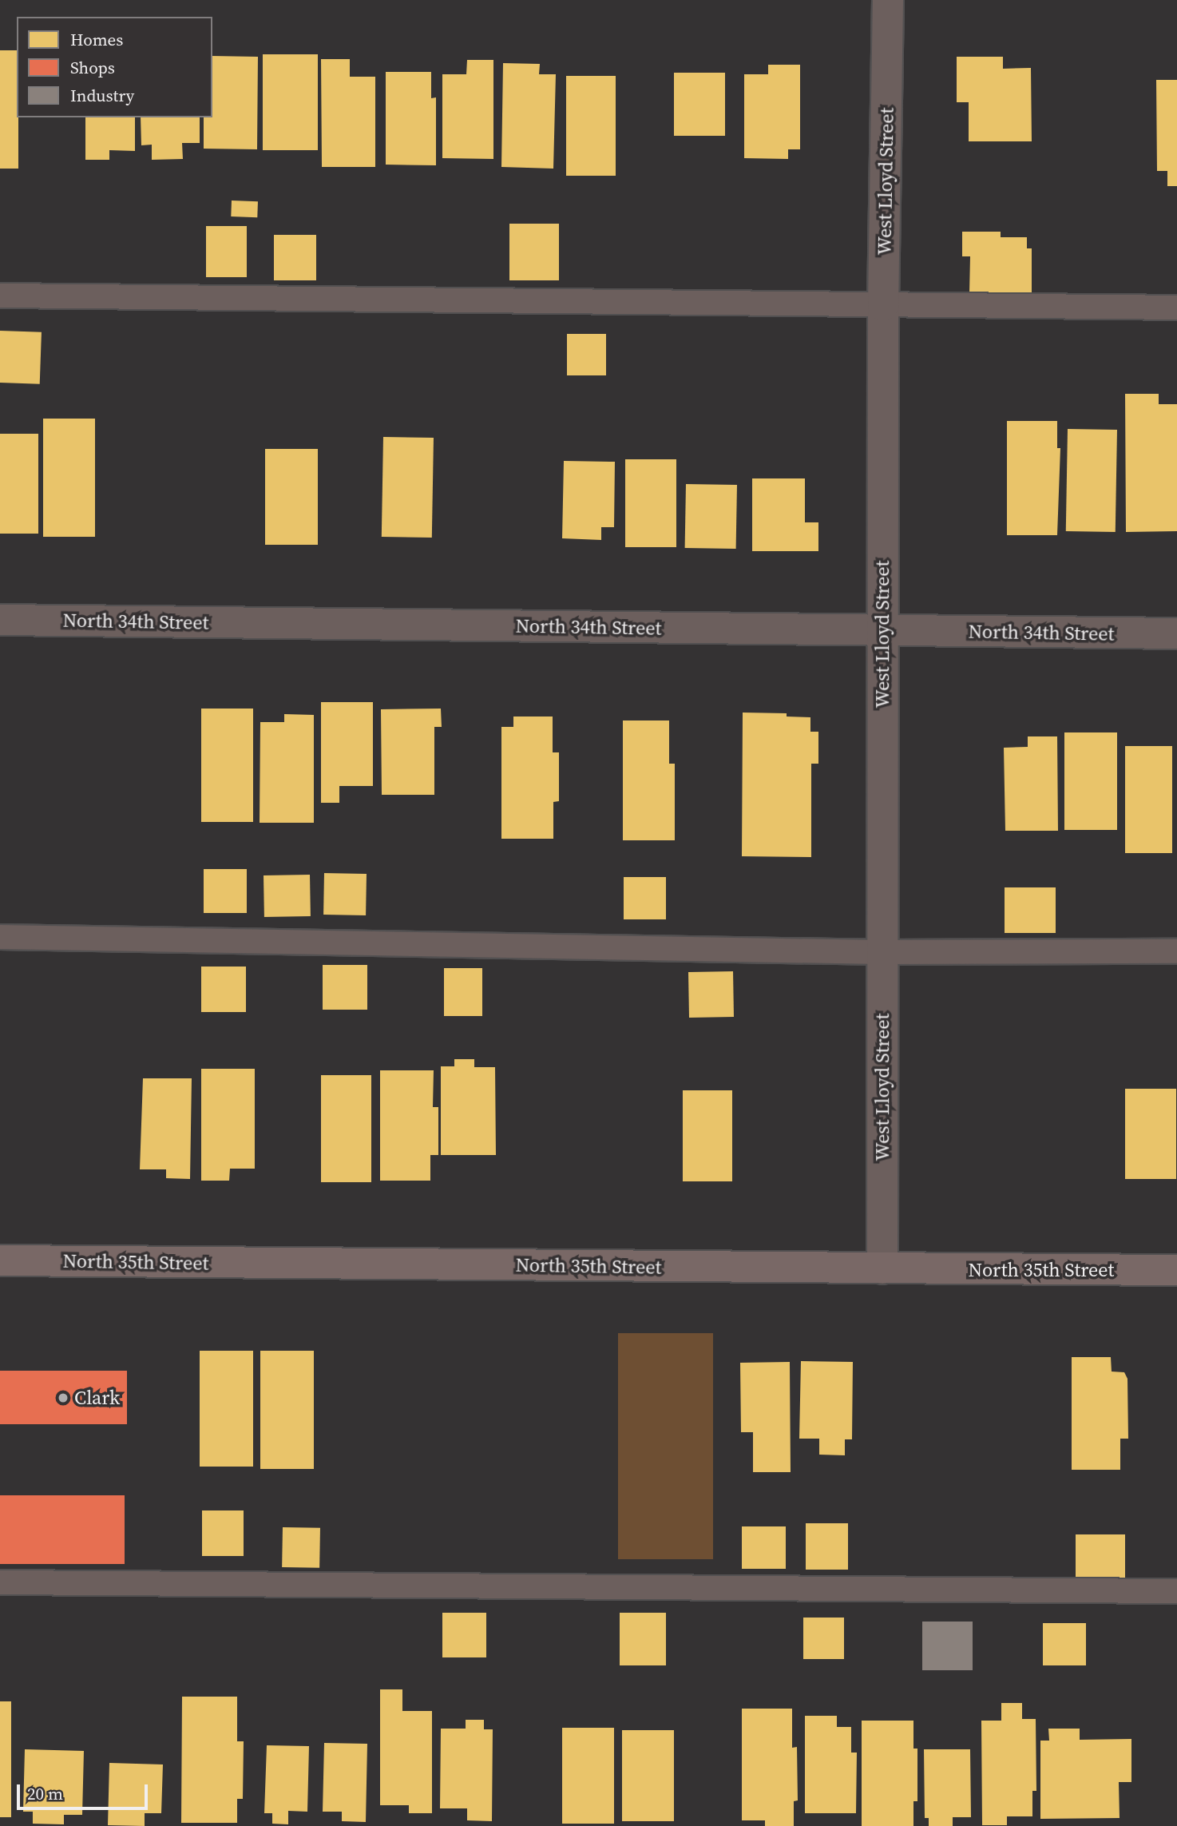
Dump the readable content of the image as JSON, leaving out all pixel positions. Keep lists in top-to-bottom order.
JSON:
{
  "streets": {
    "main road": ["North 35th Street"],
    "street": ["West Lloyd Street", "North 34th Street"]
  },
  "crossings": [
    ["West Lloyd Street", "North 34th Street"],
    ["West Lloyd Street", "North 35th Street"]
  ],
  "places": ["Clark"],
  "legend": ["Homes", "Shops", "Industry"],
  "scale_bar": "20 m"
}
